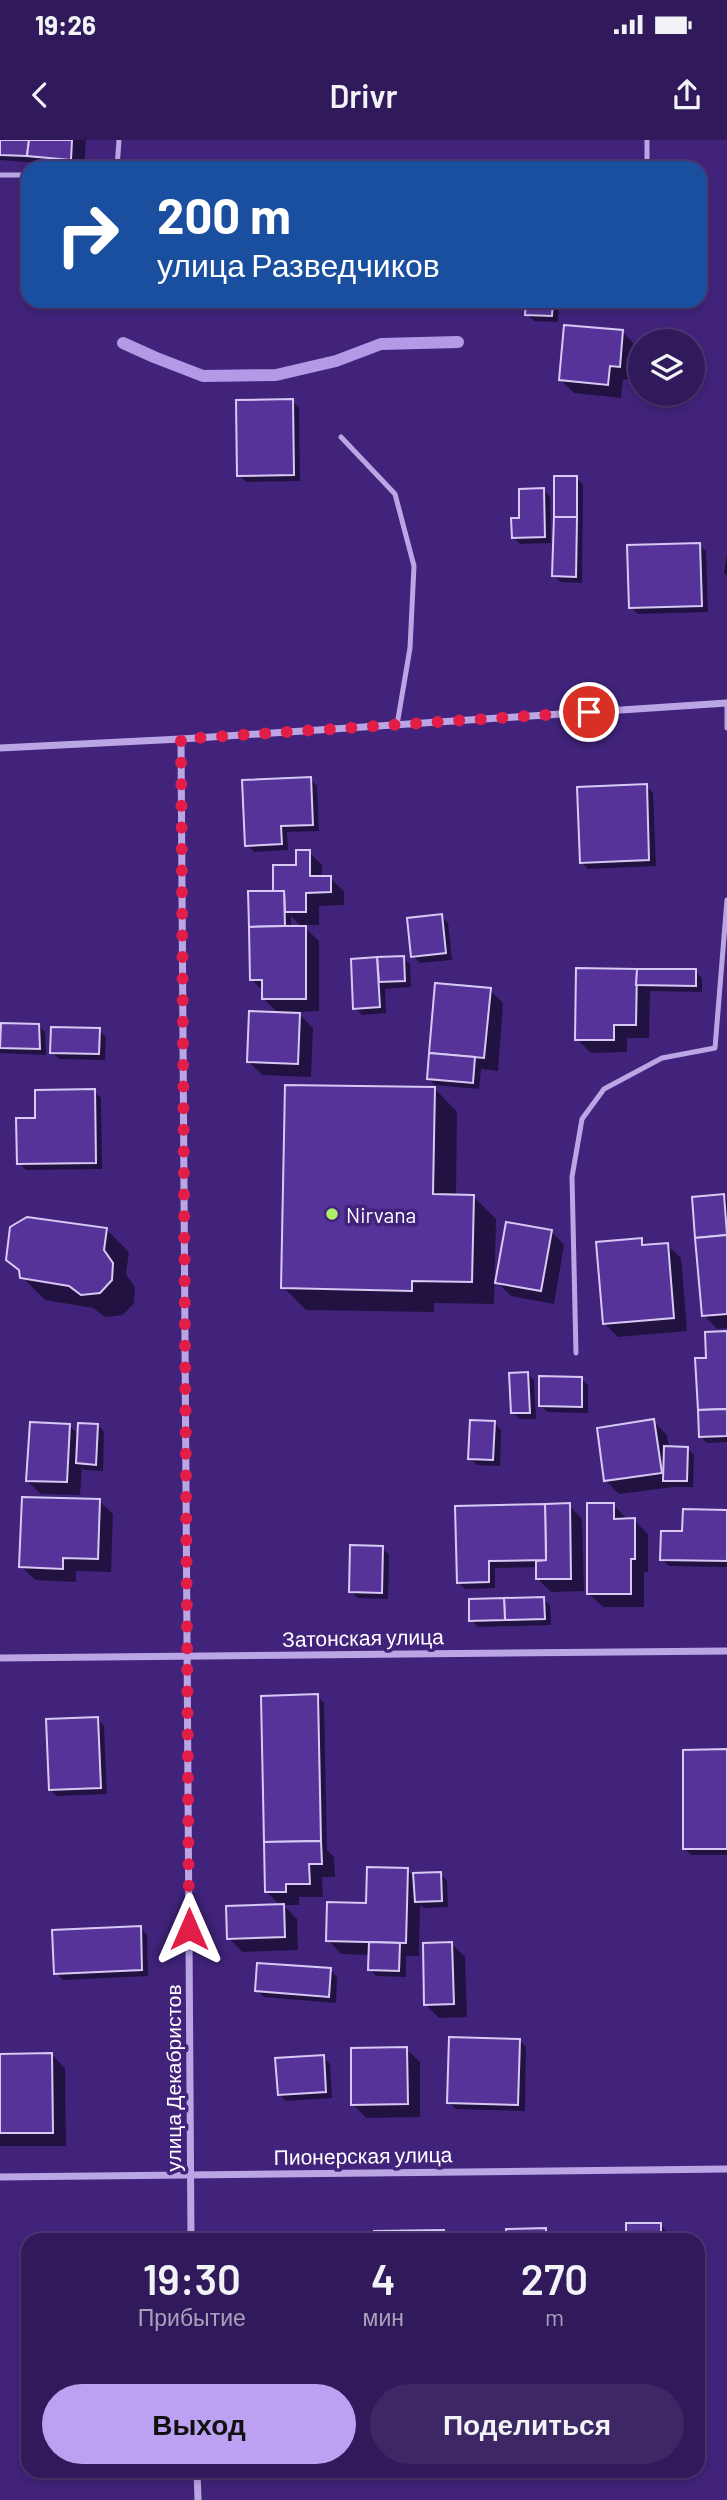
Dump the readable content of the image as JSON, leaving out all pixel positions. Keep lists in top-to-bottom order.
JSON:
{
  "streets": {
    "street": ["Затонская улица", "улица Декабристов", "Пионерская улица"]
  },
  "crossings": [
    ["Затонская улица", "улица Декабристов"],
    ["улица Декабристов", "Пионерская улица"]
  ],
  "places": ["Nirvana"],
  "page": {
    "status": "19:26",
    "header": "Drivr",
    "turn": ["200 m", "улица Разведчиков"],
    "eta": [
      "19:30",
      "Прибытие",
      "4",
      "мин",
      "270",
      "m"
    ],
    "buttons": ["Выход", "Поделиться"]
  }
}
